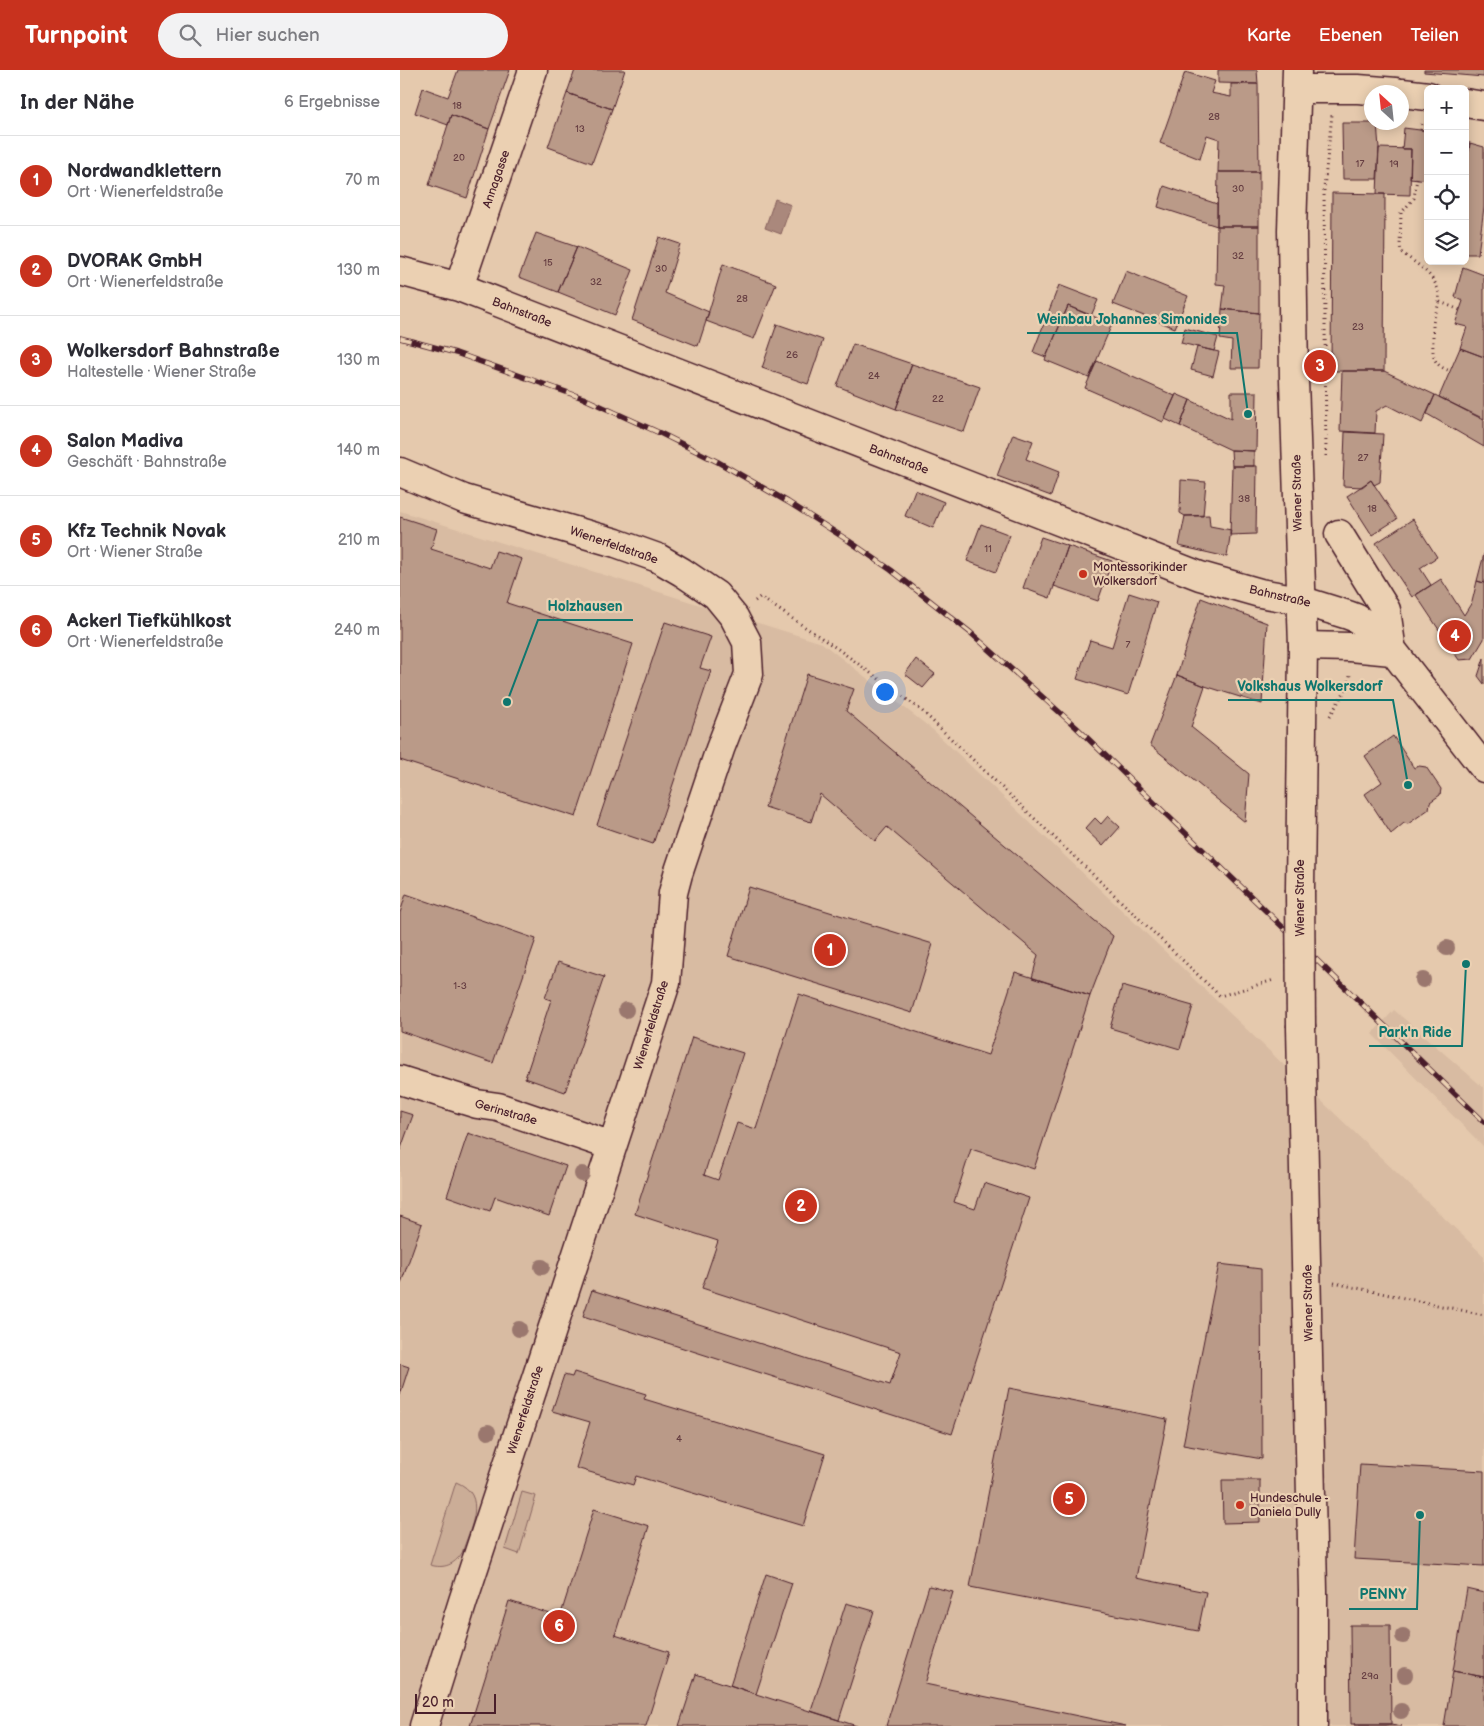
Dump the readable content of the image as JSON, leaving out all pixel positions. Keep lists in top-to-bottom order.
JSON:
{
  "streets": {
    "street": [
      "Annagasse",
      "Bahnstraße",
      "Wiener Straße",
      "Wienerfeldstraße",
      "Gerinstraße"
    ]
  },
  "crossings": [
    ["Annagasse", "Bahnstraße"],
    ["Bahnstraße", "Wiener Straße"],
    ["Wienerfeldstraße", "Gerinstraße"]
  ],
  "places": [
    "Weinbau Johannes Simonides",
    "Montessorikinder Wolkersdorf",
    "Holzhausen",
    "Volkshaus Wolkersdorf",
    "Park'n Ride",
    "Hundeschule - Daniela Dully",
    "PENNY"
  ],
  "house_numbers": [
    "18",
    "28",
    "13",
    "20",
    "17",
    "19",
    "30",
    "32",
    "15",
    "30",
    "32",
    "28",
    "23",
    "26",
    "24",
    "22",
    "27",
    "38",
    "18",
    "11",
    "7",
    "1-3",
    "4",
    "29a"
  ],
  "scale_bar": "20 m",
  "north": "top left",
  "page": {
    "header": "Turnpoint",
    "search": "Hier suchen",
    "nav": ["Karte", "Ebenen", "Teilen"],
    "heading": ["In der Nähe", "6 Ergebnisse"],
    "map_buttons": ["+", "−"],
    "list": [
      {
        "mark": "1",
        "name": "Nordwandklettern",
        "note": "Ort · Wienerfeldstraße",
        "value": "70 m"
      },
      {
        "mark": "2",
        "name": "DVORAK GmbH",
        "note": "Ort · Wienerfeldstraße",
        "value": "130 m"
      },
      {
        "mark": "3",
        "name": "Wolkersdorf Bahnstraße",
        "note": "Haltestelle · Wiener Straße",
        "value": "130 m"
      },
      {
        "mark": "4",
        "name": "Salon Madiva",
        "note": "Geschäft · Bahnstraße",
        "value": "140 m"
      },
      {
        "mark": "5",
        "name": "Kfz Technik Novak",
        "note": "Ort · Wiener Straße",
        "value": "210 m"
      },
      {
        "mark": "6",
        "name": "Ackerl Tiefkühlkost",
        "note": "Ort · Wienerfeldstraße",
        "value": "240 m"
      }
    ],
    "pins": [
      "3",
      "4",
      "1",
      "2",
      "5",
      "6"
    ],
    "scale": "20 m"
  }
}
